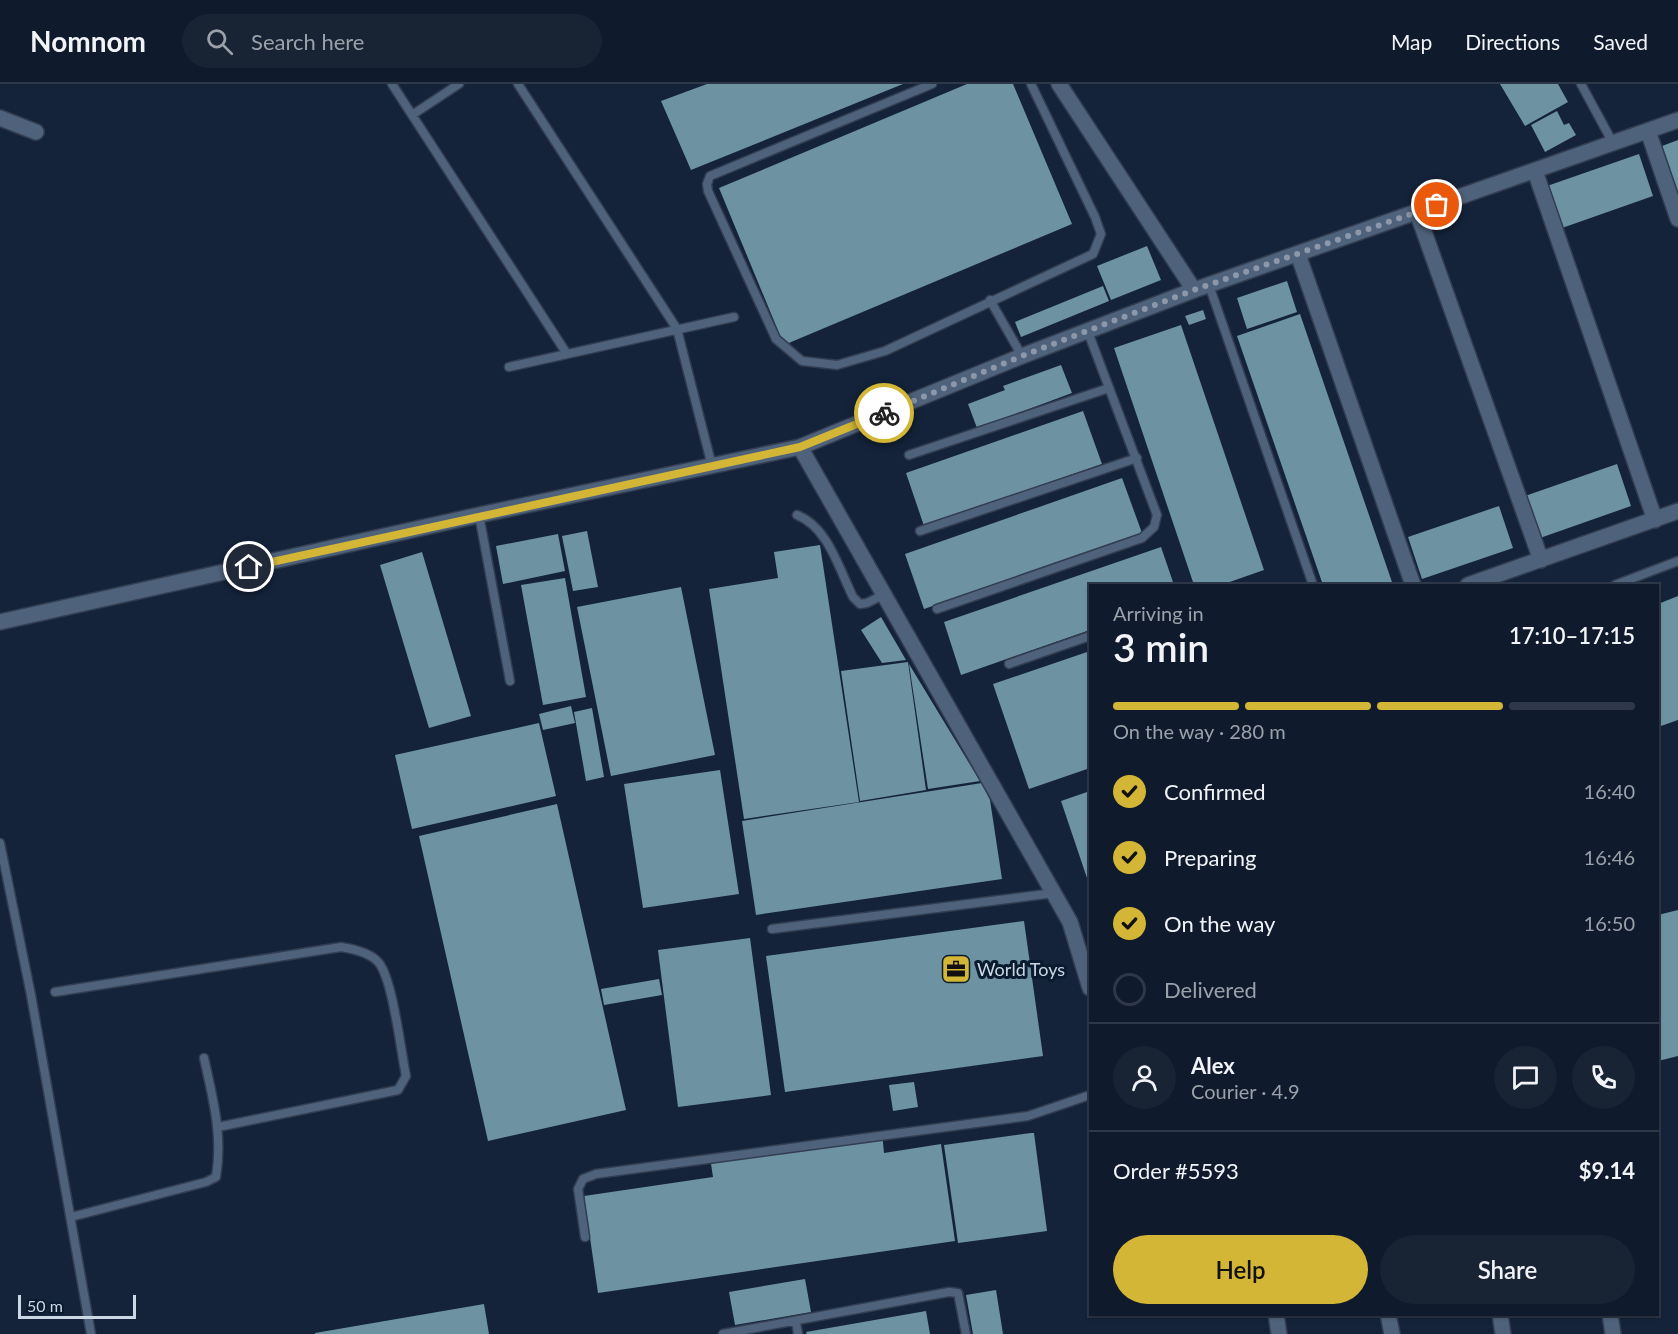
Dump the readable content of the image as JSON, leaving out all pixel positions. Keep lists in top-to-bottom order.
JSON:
{
  "places": {
    "office": ["World Toys"]
  },
  "scale_bar": "50 m",
  "page": {
    "header": "Nomnom",
    "search": "Search here",
    "nav": ["Map", "Directions", "Saved"],
    "heading": ["3 min", "Arriving in", "17:10–17:15"],
    "panel": [
      "Alex",
      "Courier · 4.9",
      "Order #5593",
      "$9.14"
    ],
    "bar": "On the way · 280 m",
    "list": [
      ["Confirmed", "16:40"],
      ["Preparing", "16:46"],
      ["On the way", "16:50"],
      "Delivered"
    ],
    "buttons": ["Help", "Share"],
    "scale": "50 m"
  }
}
